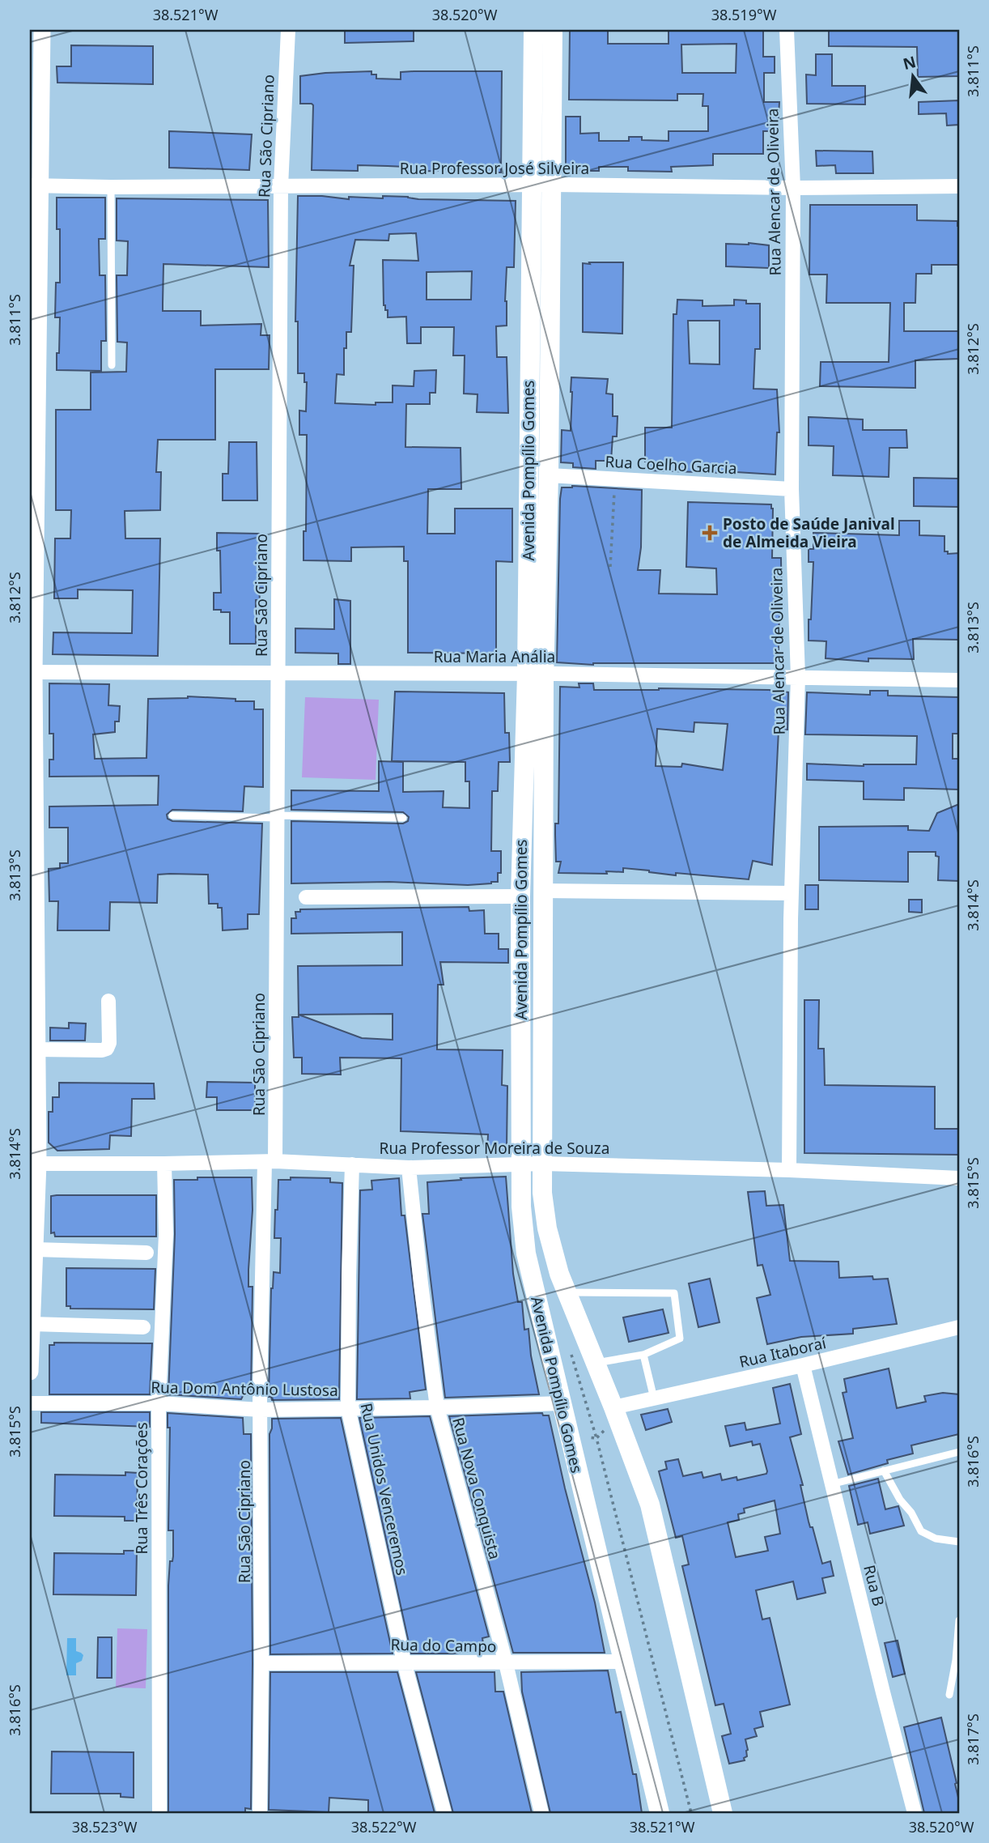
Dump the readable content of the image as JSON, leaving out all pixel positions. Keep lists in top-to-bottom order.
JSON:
{
  "streets": {
    "main road": ["Avenida Pompílio Gomes"],
    "street": [
      "Rua São Cipriano",
      "Rua Professor José Silveira",
      "Rua Alencar de Oliveira",
      "Rua Coelho Garcia",
      "Rua Maria Anália",
      "Rua Professor Moreira de Souza",
      "Rua Itaboraí",
      "Rua Dom Antônio Lustosa",
      "Rua Três Corações",
      "Rua Nova Conquista",
      "Rua Unidos Venceremos",
      "Rua B",
      "Rua do Campo"
    ]
  },
  "crossings": [
    ["Rua São Cipriano", "Rua Professor José Silveira"],
    ["Rua São Cipriano", "Rua Maria Anália"],
    ["Rua São Cipriano", "Rua Professor Moreira de Souza"],
    ["Rua São Cipriano", "Rua Dom Antônio Lustosa"],
    ["Rua São Cipriano", "Rua do Campo"],
    ["Rua Professor José Silveira", "Rua Alencar de Oliveira"],
    ["Rua Professor José Silveira", "Avenida Pompílio Gomes"],
    ["Rua Alencar de Oliveira", "Rua Coelho Garcia"],
    ["Rua Alencar de Oliveira", "Rua Maria Anália"],
    ["Rua Alencar de Oliveira", "Rua Professor Moreira de Souza"],
    ["Rua Coelho Garcia", "Avenida Pompílio Gomes"],
    ["Avenida Pompílio Gomes", "Rua Maria Anália"],
    ["Avenida Pompílio Gomes", "Rua Professor Moreira de Souza"],
    ["Avenida Pompílio Gomes", "Rua Itaboraí"],
    ["Avenida Pompílio Gomes", "Rua Dom Antônio Lustosa"],
    ["Avenida Pompílio Gomes", "Rua do Campo"],
    ["Rua Professor Moreira de Souza", "Rua Três Corações"],
    ["Rua Professor Moreira de Souza", "Rua Nova Conquista"],
    ["Rua Professor Moreira de Souza", "Rua Unidos Venceremos"],
    ["Rua Itaboraí", "Rua B"],
    ["Rua Dom Antônio Lustosa", "Rua Três Corações"],
    ["Rua Dom Antônio Lustosa", "Rua Nova Conquista"],
    ["Rua Dom Antônio Lustosa", "Rua Unidos Venceremos"],
    ["Rua Nova Conquista", "Rua do Campo"],
    ["Rua Unidos Venceremos", "Rua do Campo"]
  ],
  "places": {
    "health": ["Posto de Saúde Janival de Almeida Vieira"]
  },
  "north": "top",
  "coordinates": [
    "38.521°W",
    "38.520°W",
    "38.519°W",
    "3.811°S",
    "3.812°S",
    "3.813°S",
    "3.814°S",
    "3.815°S",
    "3.816°S",
    "3.817°S",
    "38.523°W",
    "38.522°W"
  ]
}
